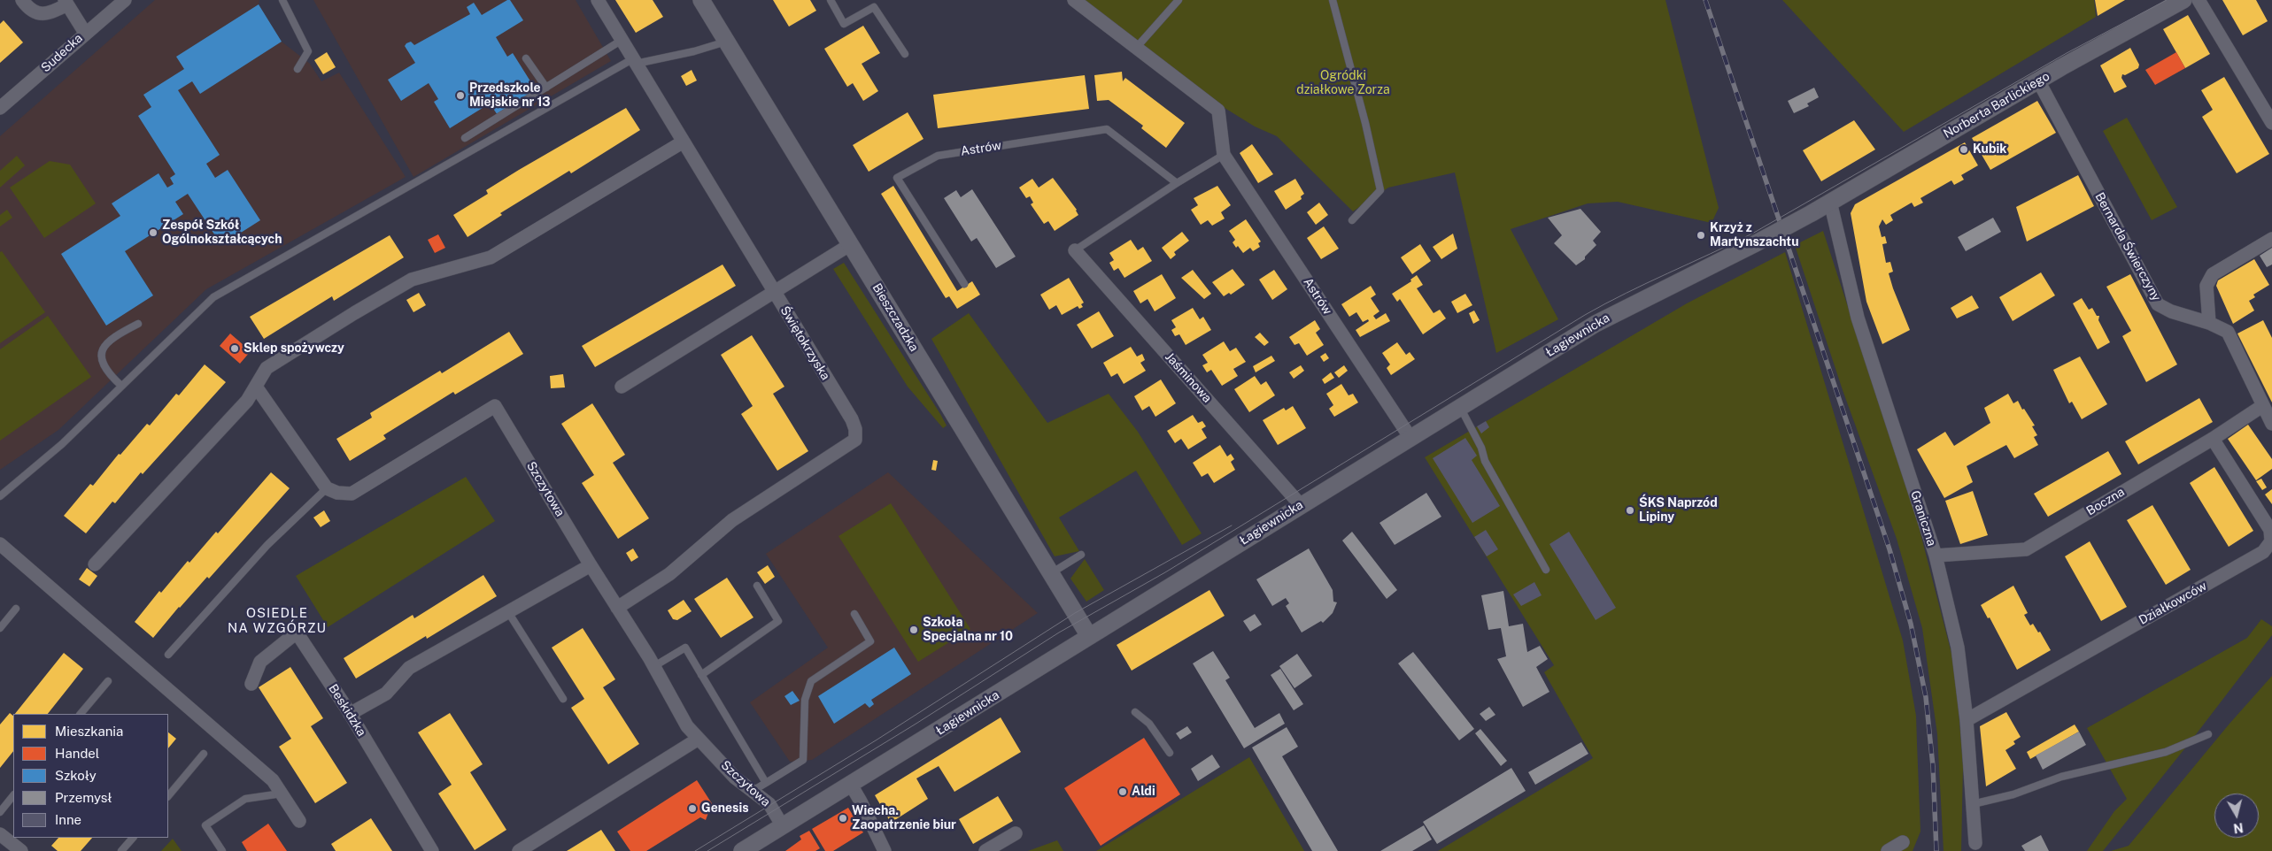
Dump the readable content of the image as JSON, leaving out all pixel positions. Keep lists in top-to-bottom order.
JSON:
{
  "streets": {
    "street": [
      "Sudecka",
      "Norberta Barlickiego",
      "Astrów",
      "Bernarda Świerczyny",
      "Bieszczadzka",
      "Łagiewnicka",
      "Świętokrzyska",
      "Jaśminowa",
      "Szczytowa",
      "Boczna",
      "Graniczna",
      "Działkowców",
      "Beskidzka"
    ]
  },
  "crossings": [
    ["Norberta Barlickiego", "Bernarda Świerczyny"],
    ["Norberta Barlickiego", "Łagiewnicka"],
    ["Norberta Barlickiego", "Graniczna"],
    ["Astrów", "Łagiewnicka"],
    ["Bernarda Świerczyny", "Boczna"],
    ["Bieszczadzka", "Łagiewnicka"],
    ["Łagiewnicka", "Jaśminowa"],
    ["Łagiewnicka", "Szczytowa"],
    ["Świętokrzyska", "Szczytowa"],
    ["Boczna", "Graniczna"],
    ["Boczna", "Działkowców"],
    ["Graniczna", "Działkowców"]
  ],
  "districts": ["OSIEDLE NA WZGÓRZU"],
  "parks": ["Ogródki działkowe Zorza"],
  "places": [
    "Przedszkole Miejskie nr 13",
    "Kubik",
    "Zespół Szkół Ogólnokształcących",
    "Krzyż z Martynszachtu",
    "Sklep spożywczy",
    "ŚKS Naprzód Lipiny",
    "Szkoła Specjalna nr 10",
    "Aldi",
    "Genesis",
    "Wiecha. Zaopatrzenie biur"
  ],
  "legend": [
    "Mieszkania",
    "Handel",
    "Szkoły",
    "Przemysł",
    "Inne"
  ],
  "north": "bottom"
}
